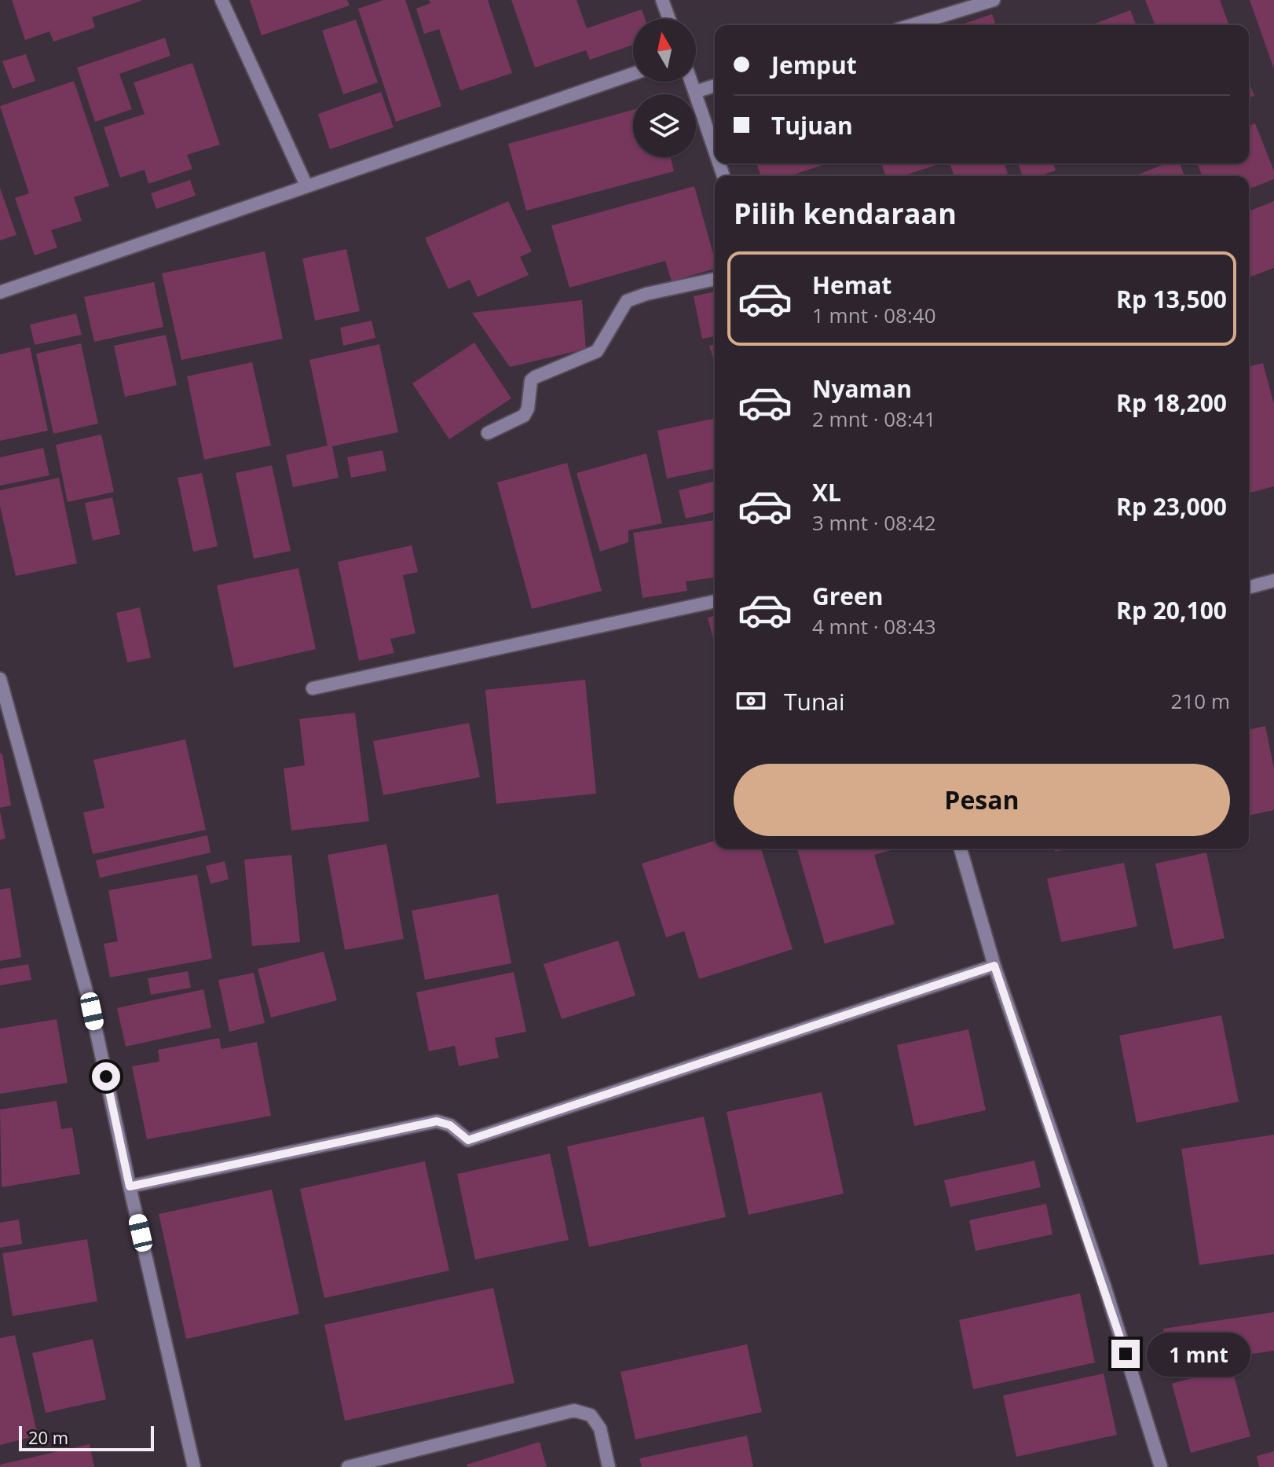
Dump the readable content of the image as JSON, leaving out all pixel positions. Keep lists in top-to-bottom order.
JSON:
{
  "scale_bar": "20 m",
  "north": "top",
  "page": {
    "banner": ["Jemput", "Tujuan"],
    "heading": "Pilih kendaraan",
    "list": [
      {
        "name": "Hemat",
        "note": "1 mnt · 08:40",
        "value": "Rp 13,500"
      },
      {
        "name": "Nyaman",
        "note": "2 mnt · 08:41",
        "value": "Rp 18,200"
      },
      {
        "name": "XL",
        "note": "3 mnt · 08:42",
        "value": "Rp 23,000"
      },
      {
        "name": "Green",
        "note": "4 mnt · 08:43",
        "value": "Rp 20,100"
      }
    ],
    "pay": ["Tunai", "210 m"],
    "buttons": "Pesan",
    "bubble": "1 mnt",
    "scale": "20 m"
  }
}
